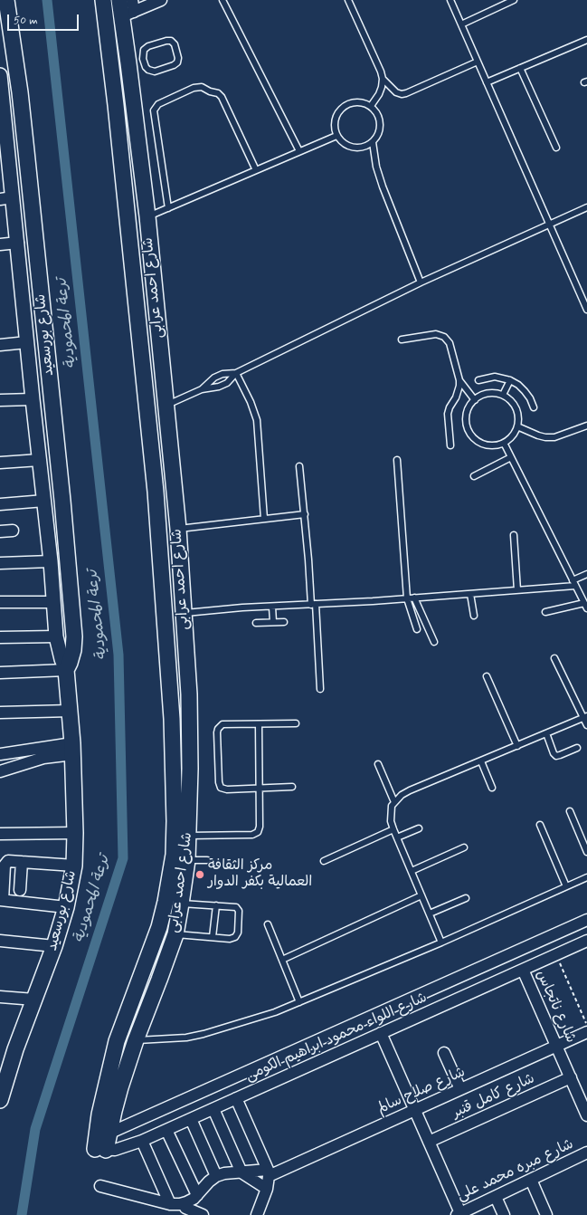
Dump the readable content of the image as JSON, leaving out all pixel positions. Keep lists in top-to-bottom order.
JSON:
{
  "streets": {
    "main road": ["شارع احمد عرابى", "شارع بورسعيد"],
    "street": [
      "شارع ناتجاس",
      "شارع اللواء محمود ابراهيم الكومى",
      "شارع صلاح سالم",
      "شارع كامل قنبر",
      "شارع مبره محمد على"
    ]
  },
  "crossings": [
    ["شارع احمد عرابى", "شارع اللواء محمود ابراهيم الكومى"],
    ["شارع ناتجاس", "شارع اللواء محمود ابراهيم الكومى"],
    ["شارع ناتجاس", "شارع صلاح سالم"],
    ["شارع ناتجاس", "شارع كامل قنبر"]
  ],
  "water": ["ترعة المحمودية"],
  "places": ["مركز الثقافة العمالية بكفر الدوار"],
  "scale_bar": "50 m"
}
